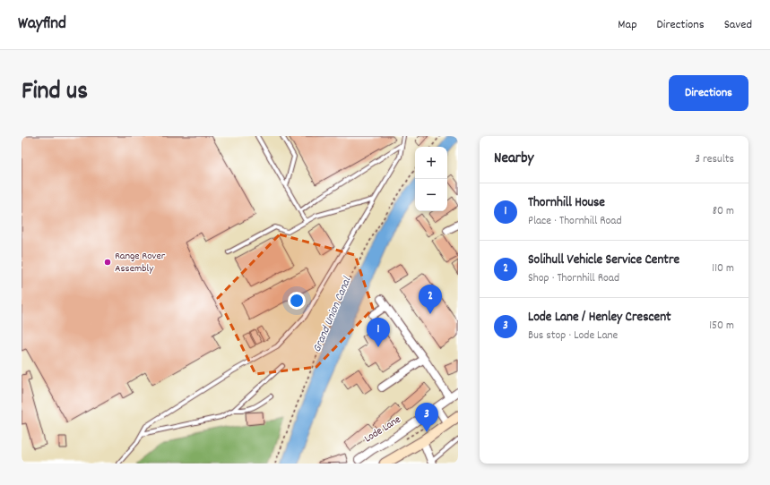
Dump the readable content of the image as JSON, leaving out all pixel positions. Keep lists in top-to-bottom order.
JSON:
{
  "streets": {
    "street": ["Lode Lane"]
  },
  "water": ["Grand Union Canal"],
  "places": ["Range Rover Assembly"],
  "page": {
    "header": "Wayfind",
    "nav": ["Map", "Directions", "Saved"],
    "title": "Find us",
    "buttons": "Directions",
    "heading": ["Nearby", "3 results"],
    "map_buttons": ["+", "−"],
    "list": [
      {
        "mark": "1",
        "name": "Thornhill House",
        "note": "Place · Thornhill Road",
        "value": "80 m"
      },
      {
        "mark": "2",
        "name": "Solihull Vehicle Service Centre",
        "note": "Shop · Thornhill Road",
        "value": "110 m"
      },
      {
        "mark": "3",
        "name": "Lode Lane / Henley Crescent",
        "note": "Bus stop · Lode Lane",
        "value": "150 m"
      }
    ],
    "pins": ["2", "1", "3"]
  }
}
